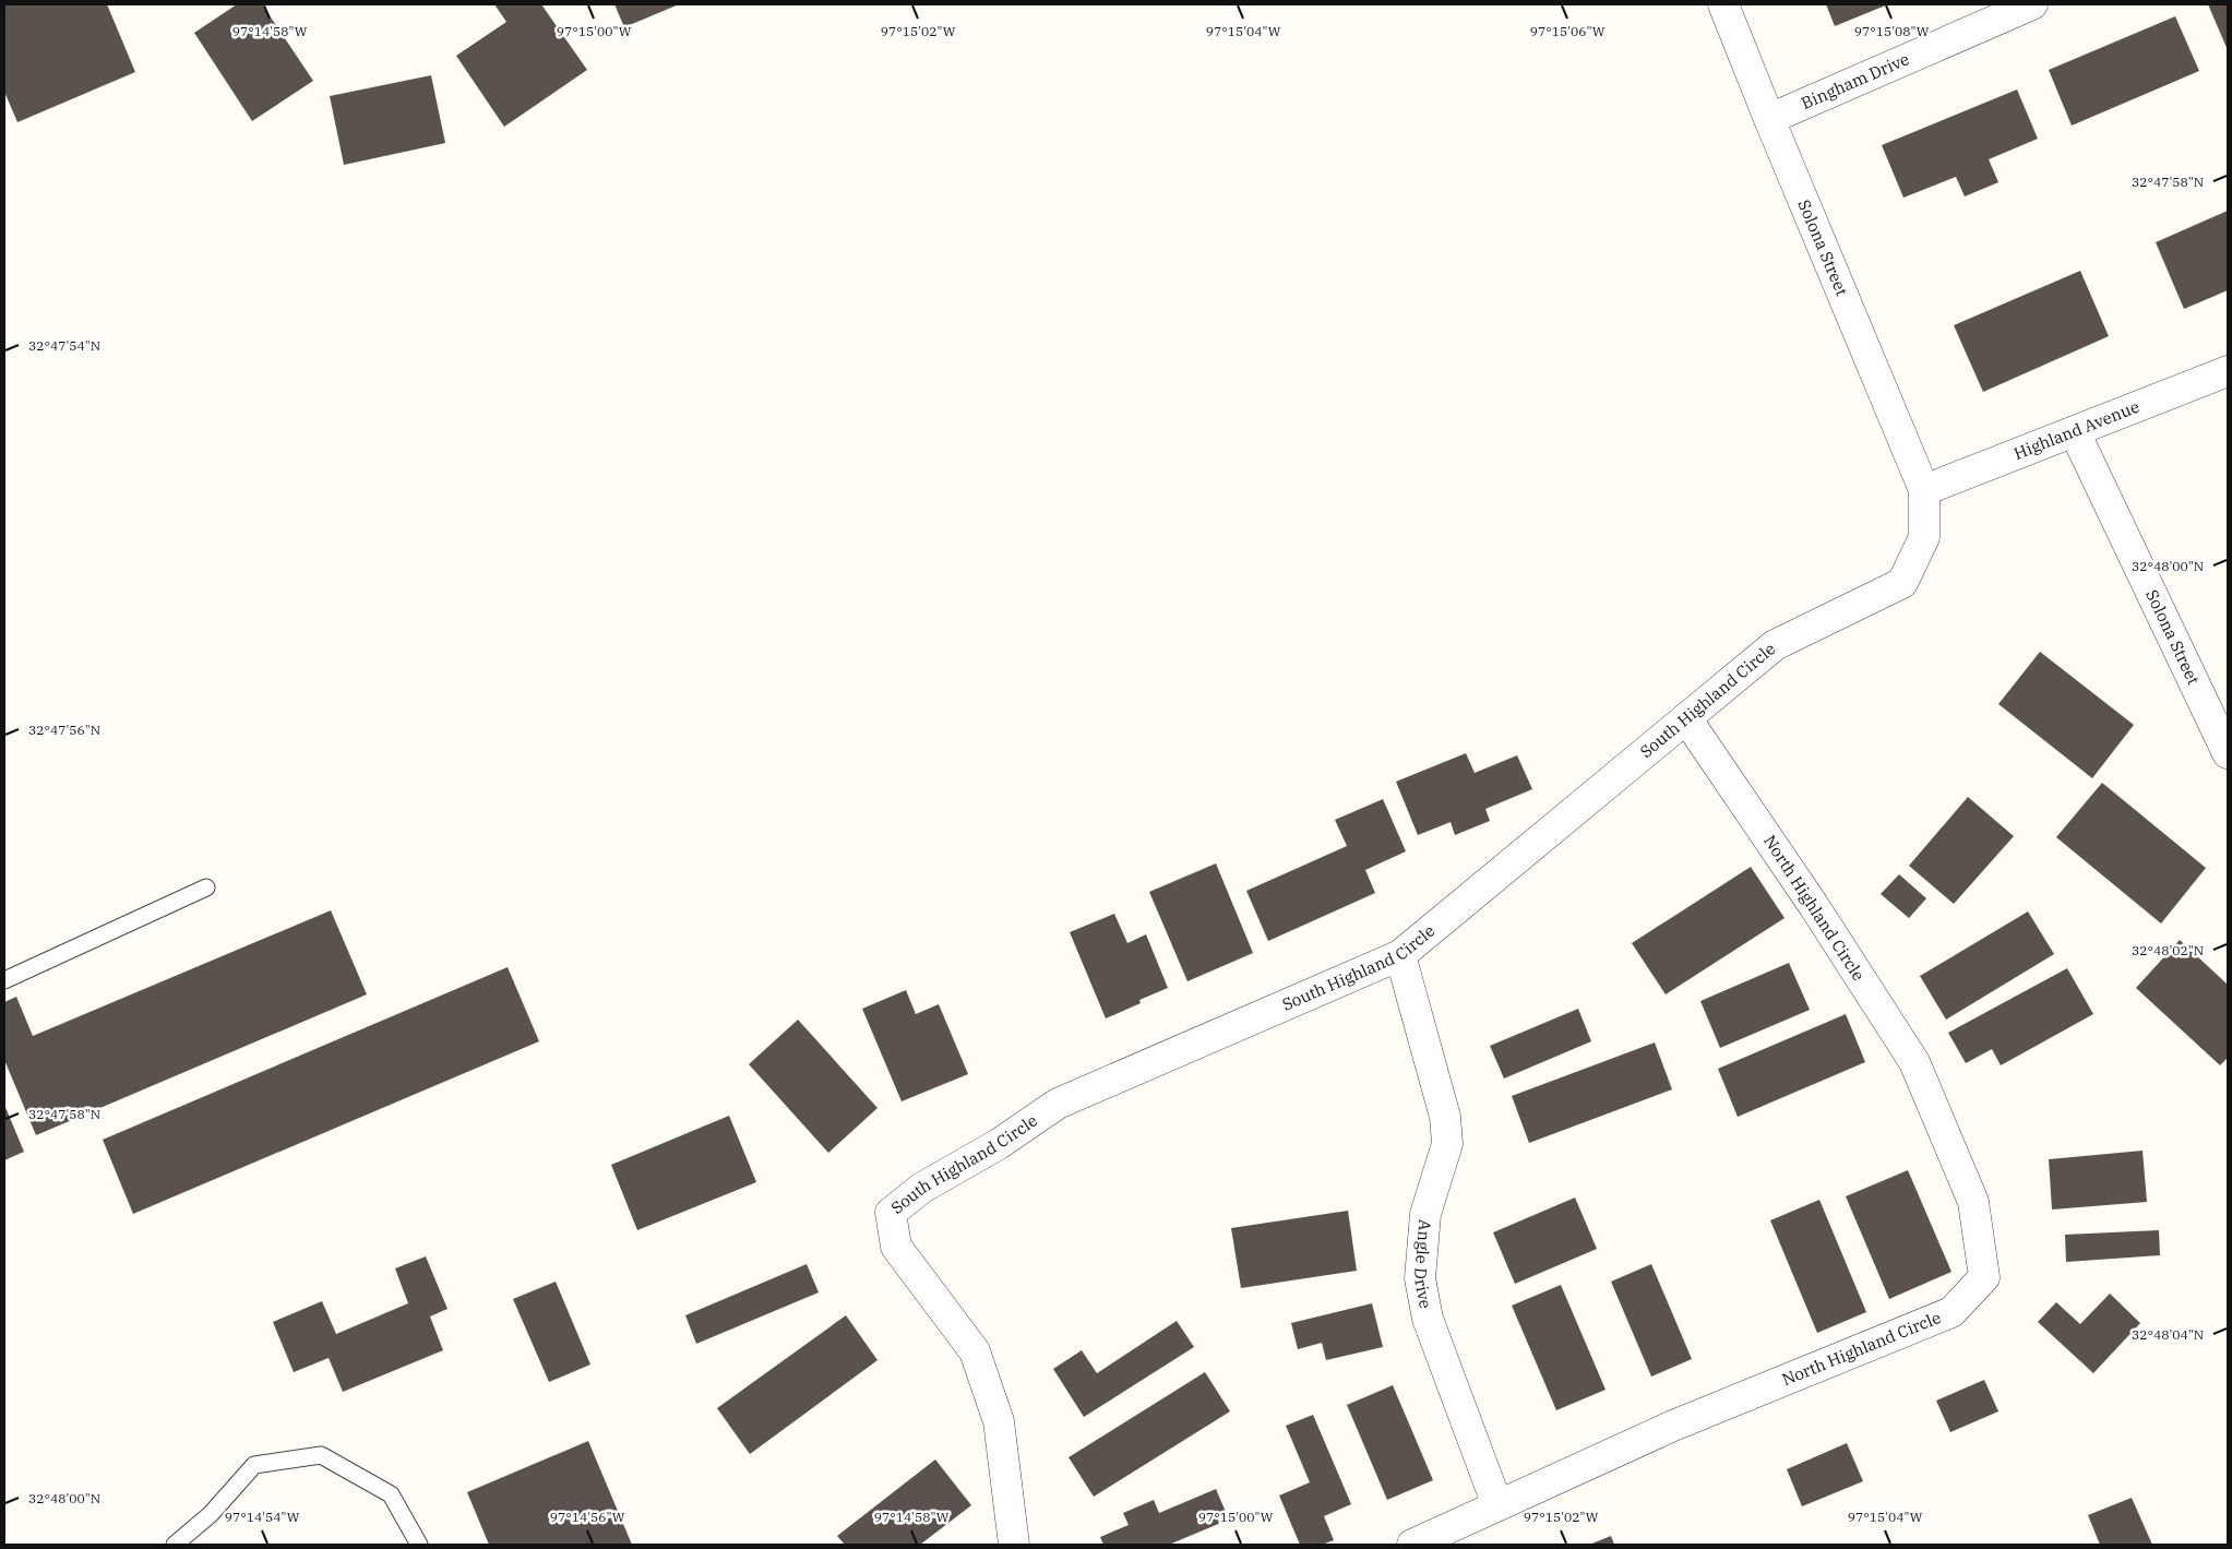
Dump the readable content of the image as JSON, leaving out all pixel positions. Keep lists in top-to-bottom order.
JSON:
{
  "streets": {
    "street": [
      "Bingham Drive",
      "Solona Street",
      "Highland Avenue",
      "South Highland Circle",
      "North Highland Circle",
      "Angle Drive"
    ]
  },
  "crossings": [
    ["Bingham Drive", "Solona Street"],
    ["Solona Street", "Highland Avenue"],
    ["Solona Street", "South Highland Circle"],
    ["Highland Avenue", "South Highland Circle"],
    ["South Highland Circle", "North Highland Circle"],
    ["South Highland Circle", "Angle Drive"],
    ["North Highland Circle", "Angle Drive"]
  ],
  "coordinates": [
    "97°14'58\"W",
    "97°15'00\"W",
    "97°15'02\"W",
    "97°15'04\"W",
    "97°15'06\"W",
    "97°15'08\"W",
    "32°47'58\"N",
    "32°47'54\"N",
    "32°48'00\"N",
    "32°47'56\"N",
    "32°48'02\"N",
    "32°48'04\"N",
    "97°14'54\"W",
    "97°14'56\"W"
  ]
}
